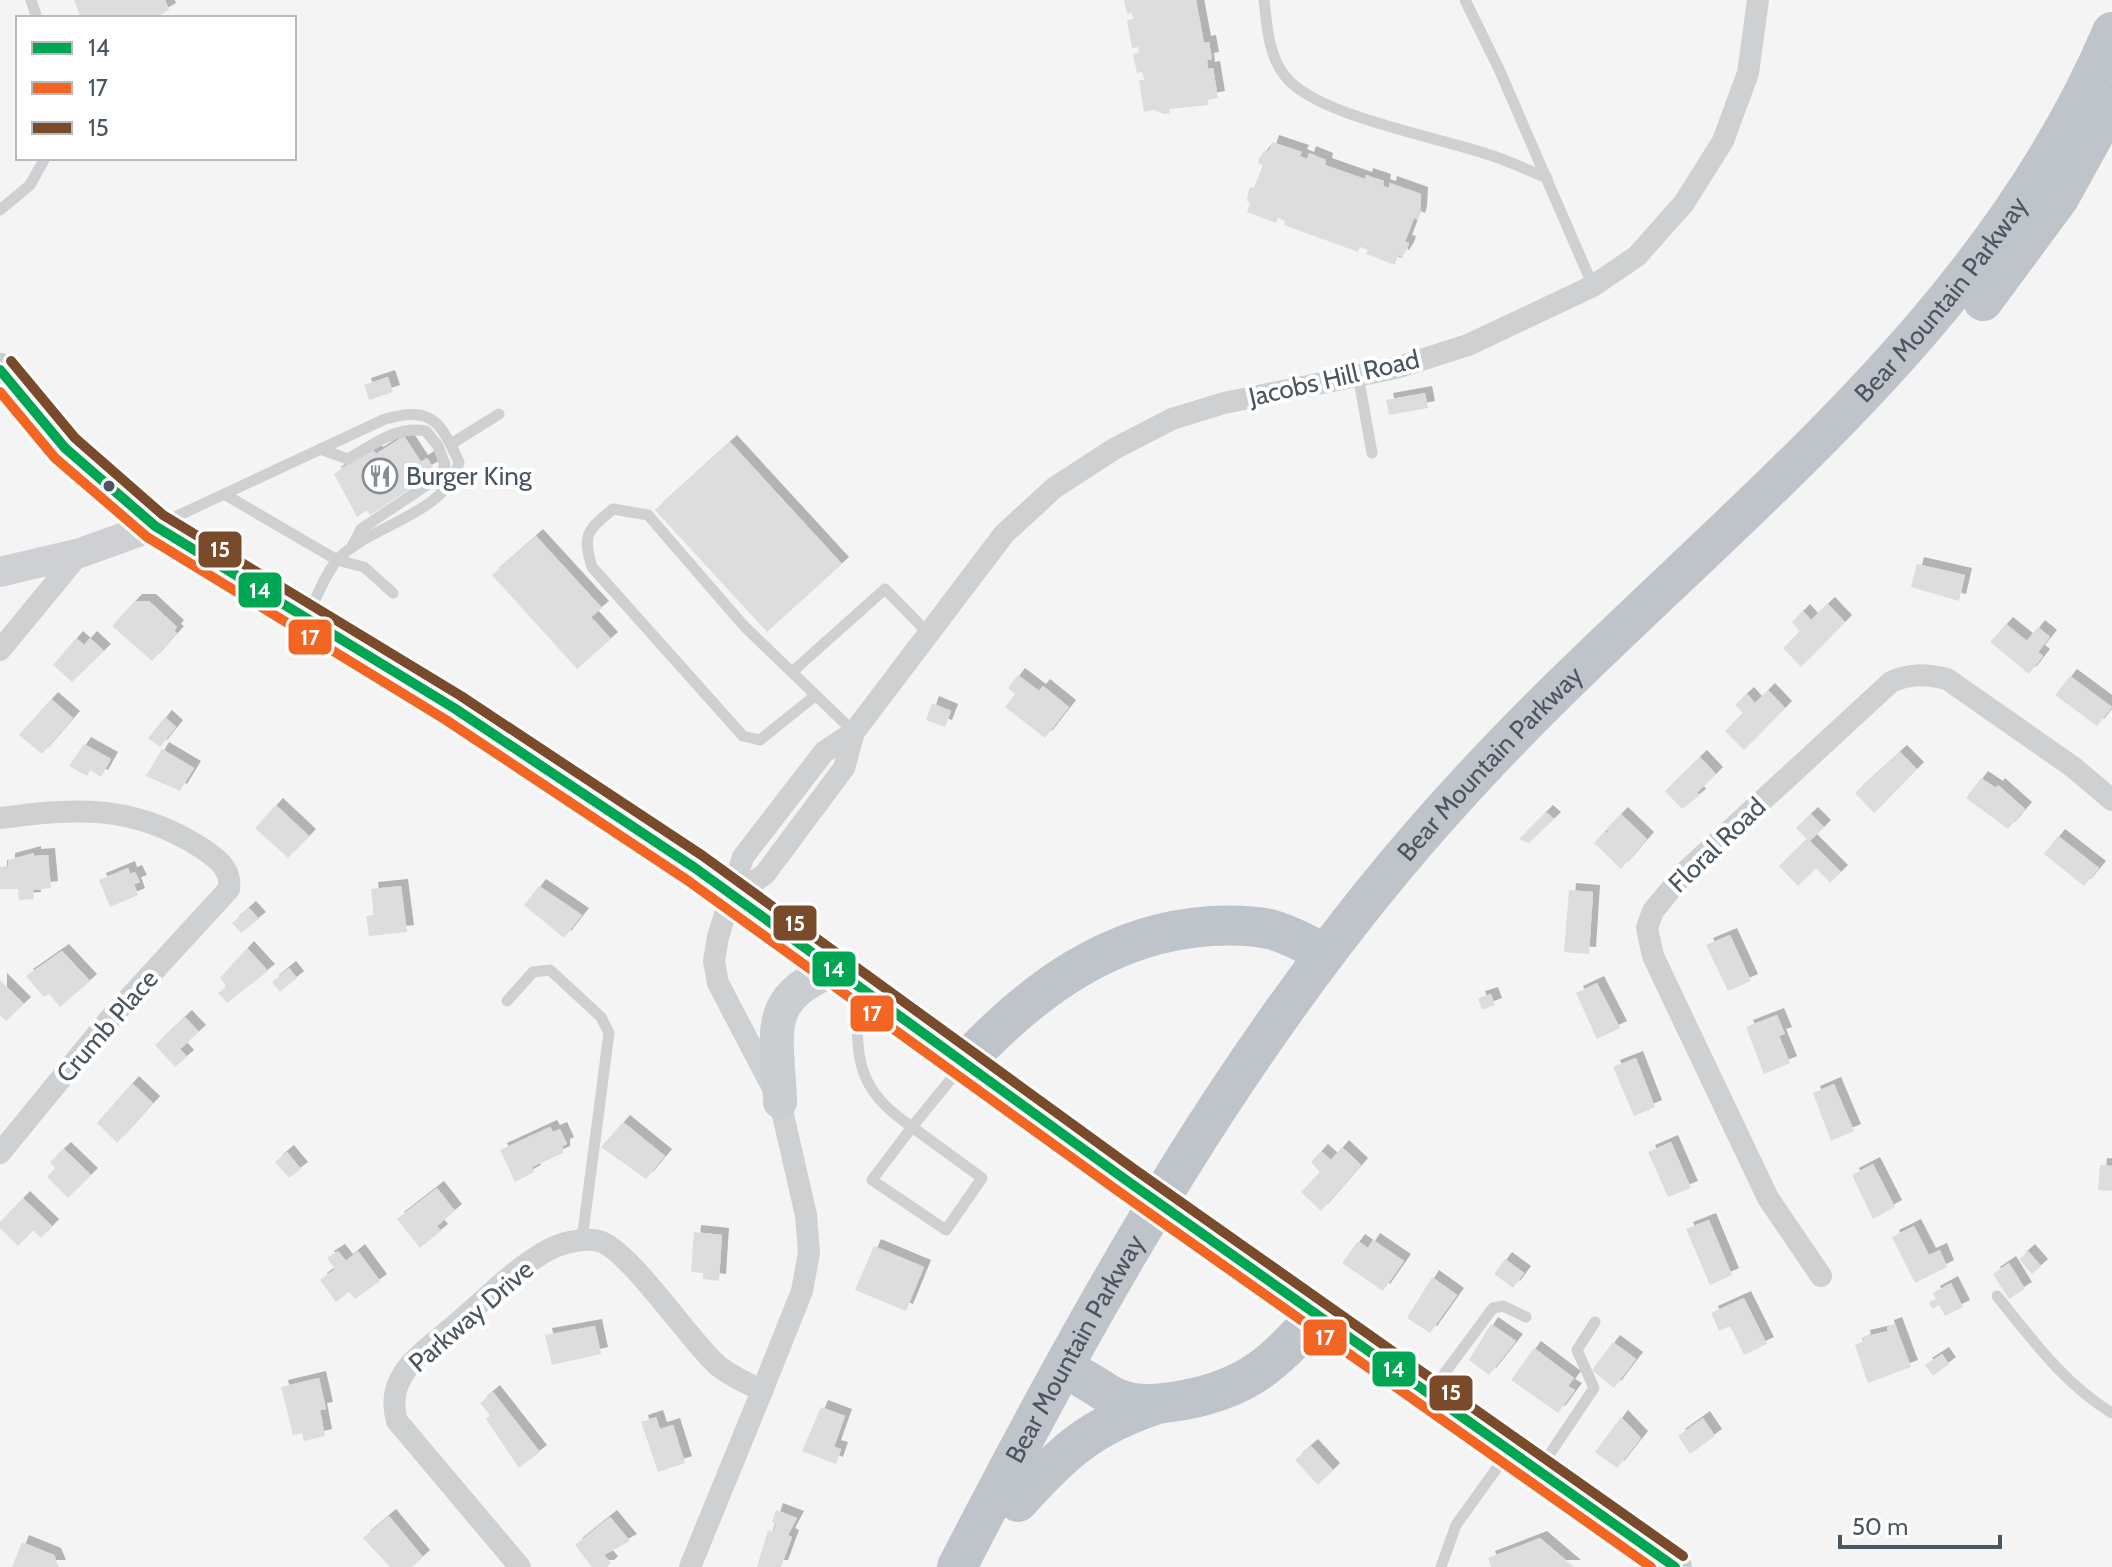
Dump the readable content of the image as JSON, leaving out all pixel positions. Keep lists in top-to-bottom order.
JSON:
{
  "streets": {
    "highway": ["Bear Mountain Parkway"],
    "street": [
      "Jacobs Hill Road",
      "Floral Road",
      "Crumb Place",
      "Parkway Drive"
    ]
  },
  "places": {
    "restaurant": ["Burger King"]
  },
  "lines": ["transit line 15", "transit line 14", "transit line 17"],
  "legend": ["14", "17", "15"],
  "scale_bar": "50 m"
}
